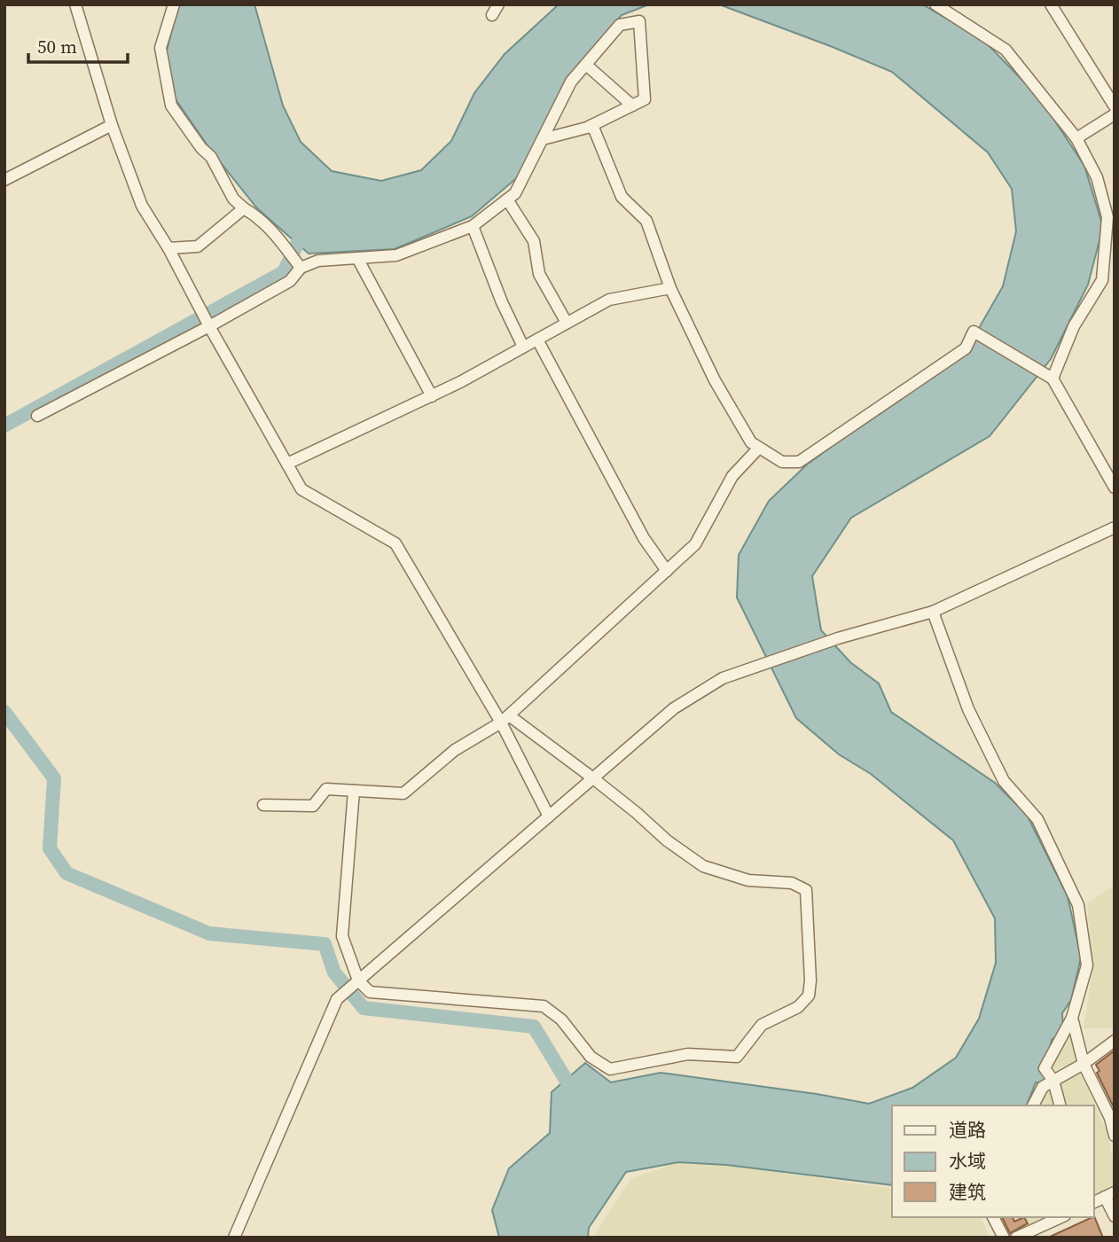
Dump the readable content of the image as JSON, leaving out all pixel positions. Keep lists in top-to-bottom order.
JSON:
{
  "legend": ["道路", "水域", "建筑"],
  "scale_bar": "50 m"
}
